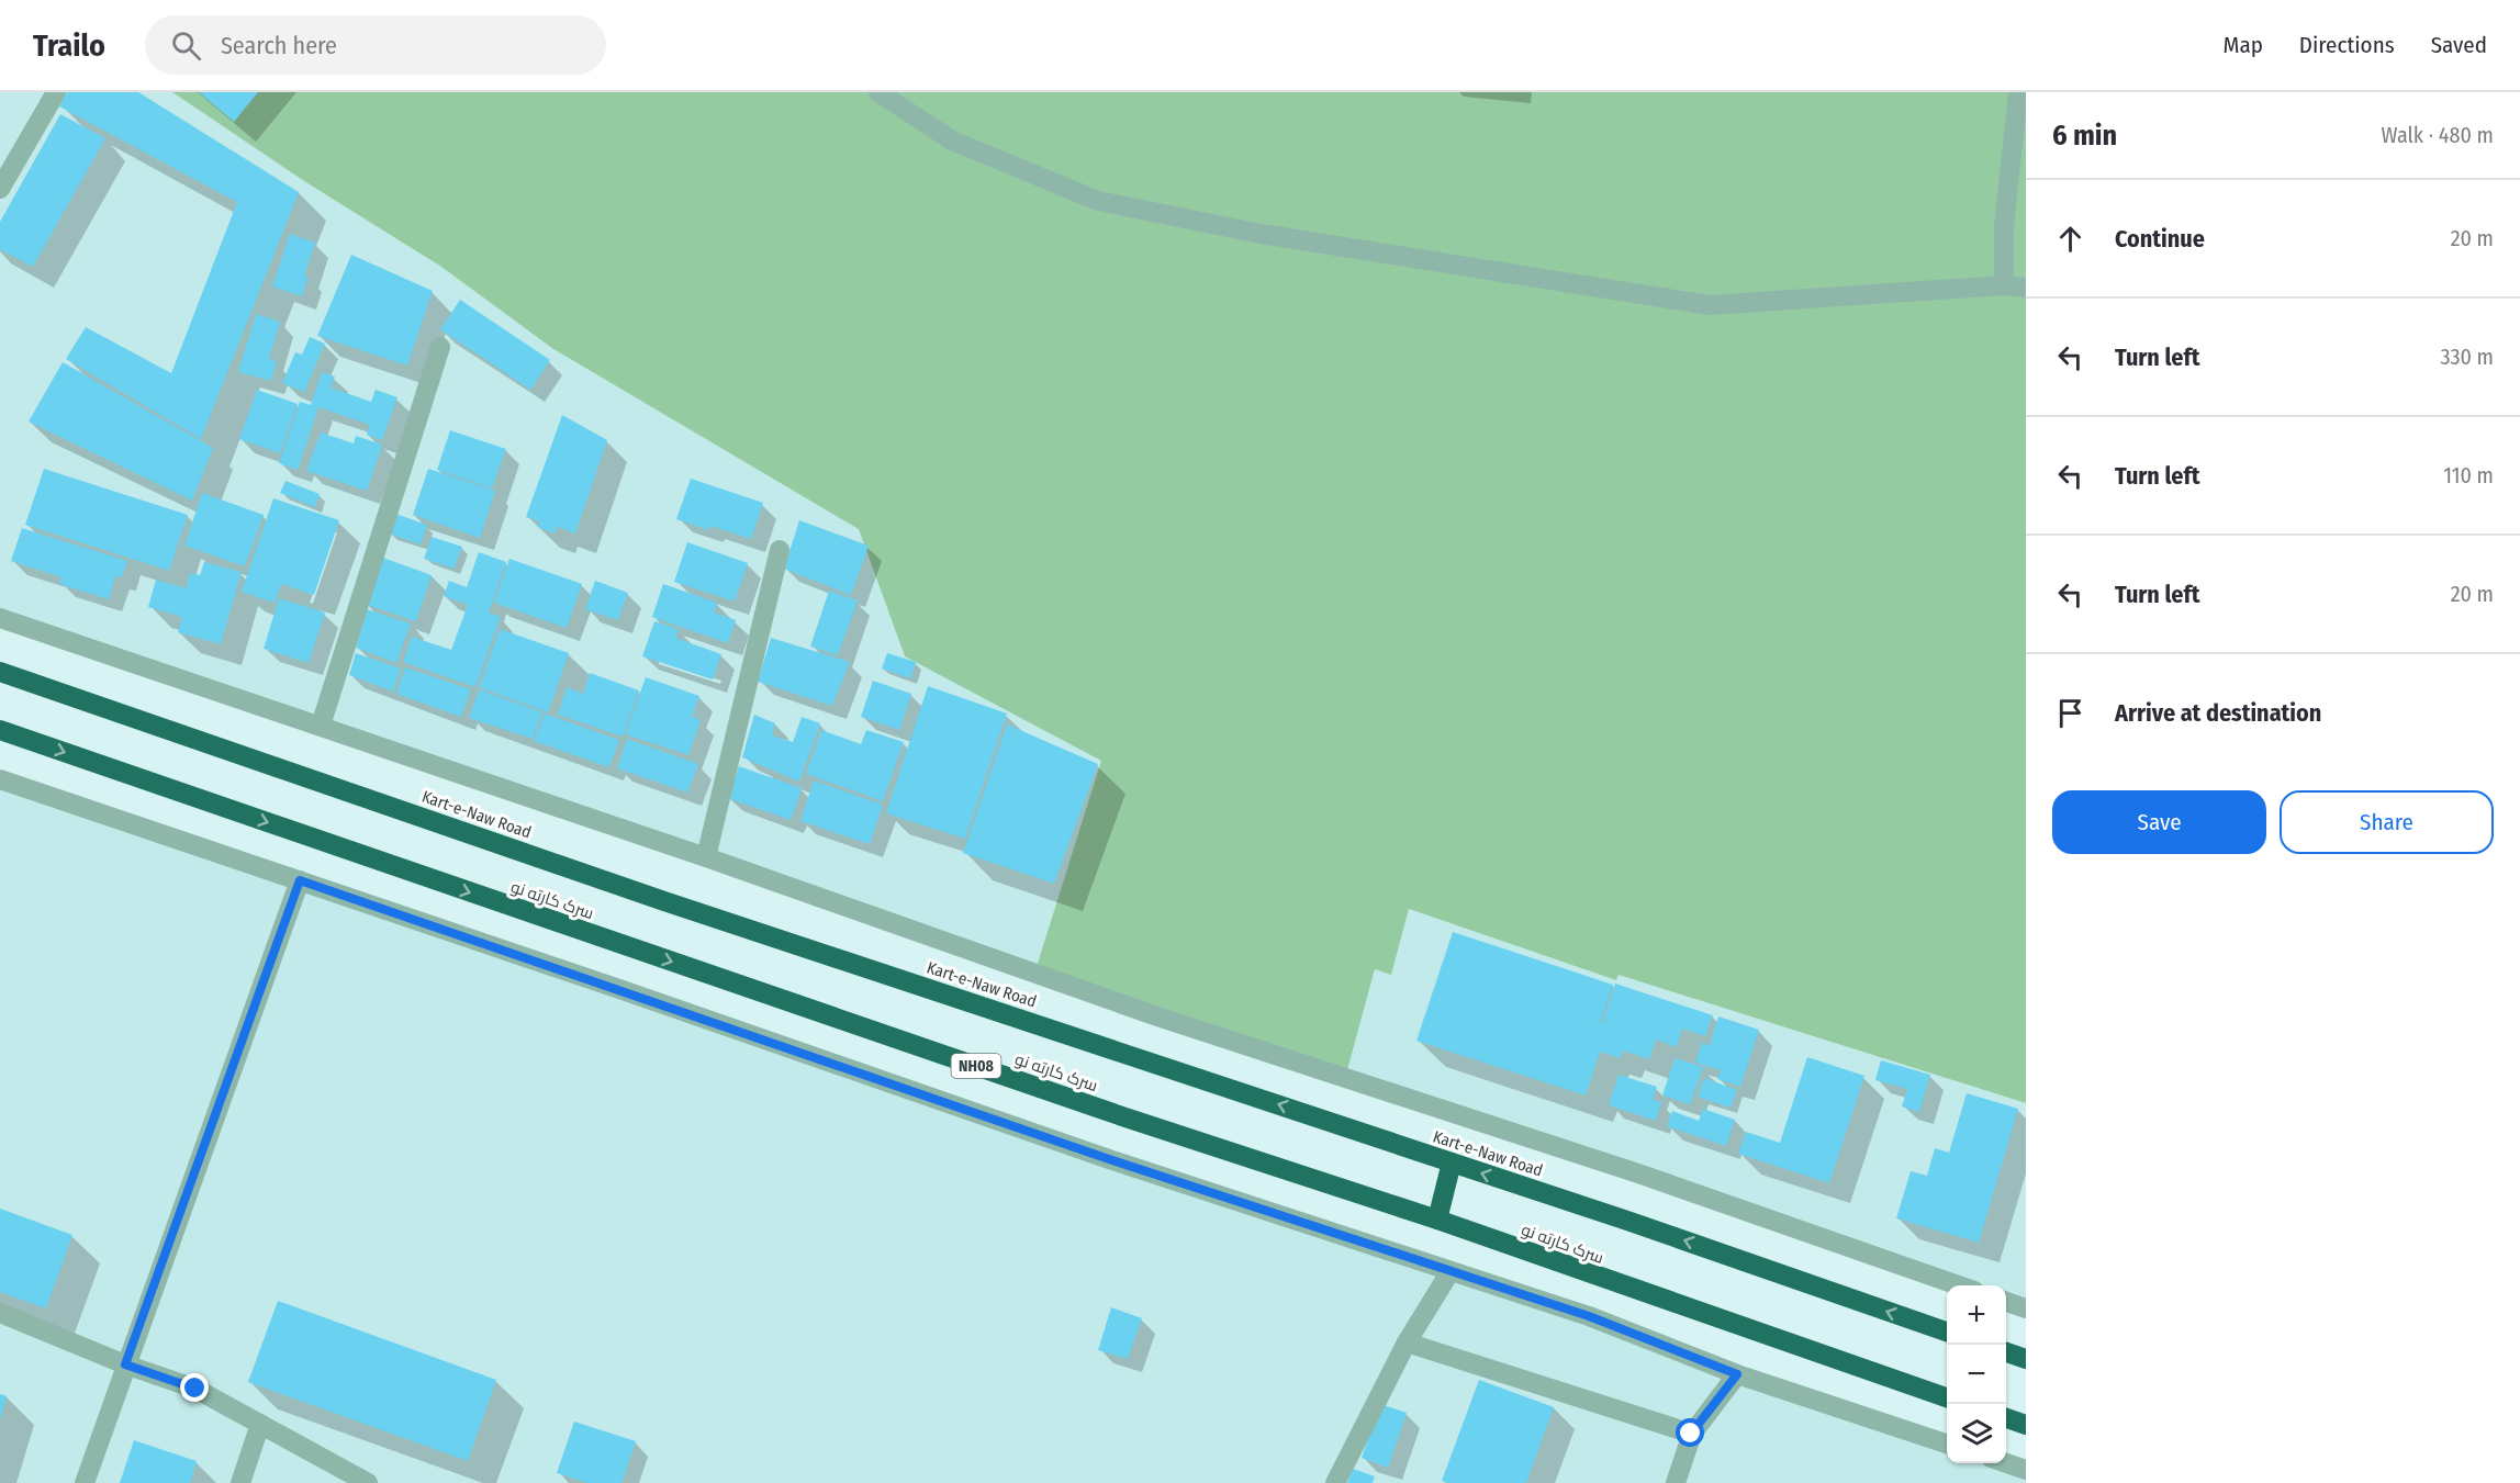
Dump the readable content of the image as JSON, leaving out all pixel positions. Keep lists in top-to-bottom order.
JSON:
{
  "streets": {
    "highway": ["Kart-e-Naw Road", "سرک کارته نو", "NH08"]
  },
  "one_way": ["Kart-e-Naw Road", "سرک کارته نو"],
  "page": {
    "header": "Trailo",
    "search": "Search here",
    "nav": ["Map", "Directions", "Saved"],
    "heading": ["6 min", "Walk · 480 m"],
    "list": [
      ["Continue", "20 m"],
      ["Turn left", "330 m"],
      ["Turn left", "110 m"],
      ["Turn left", "20 m"],
      "Arrive at destination"
    ],
    "buttons": ["Save", "Share"],
    "map_buttons": ["+", "−"]
  }
}
